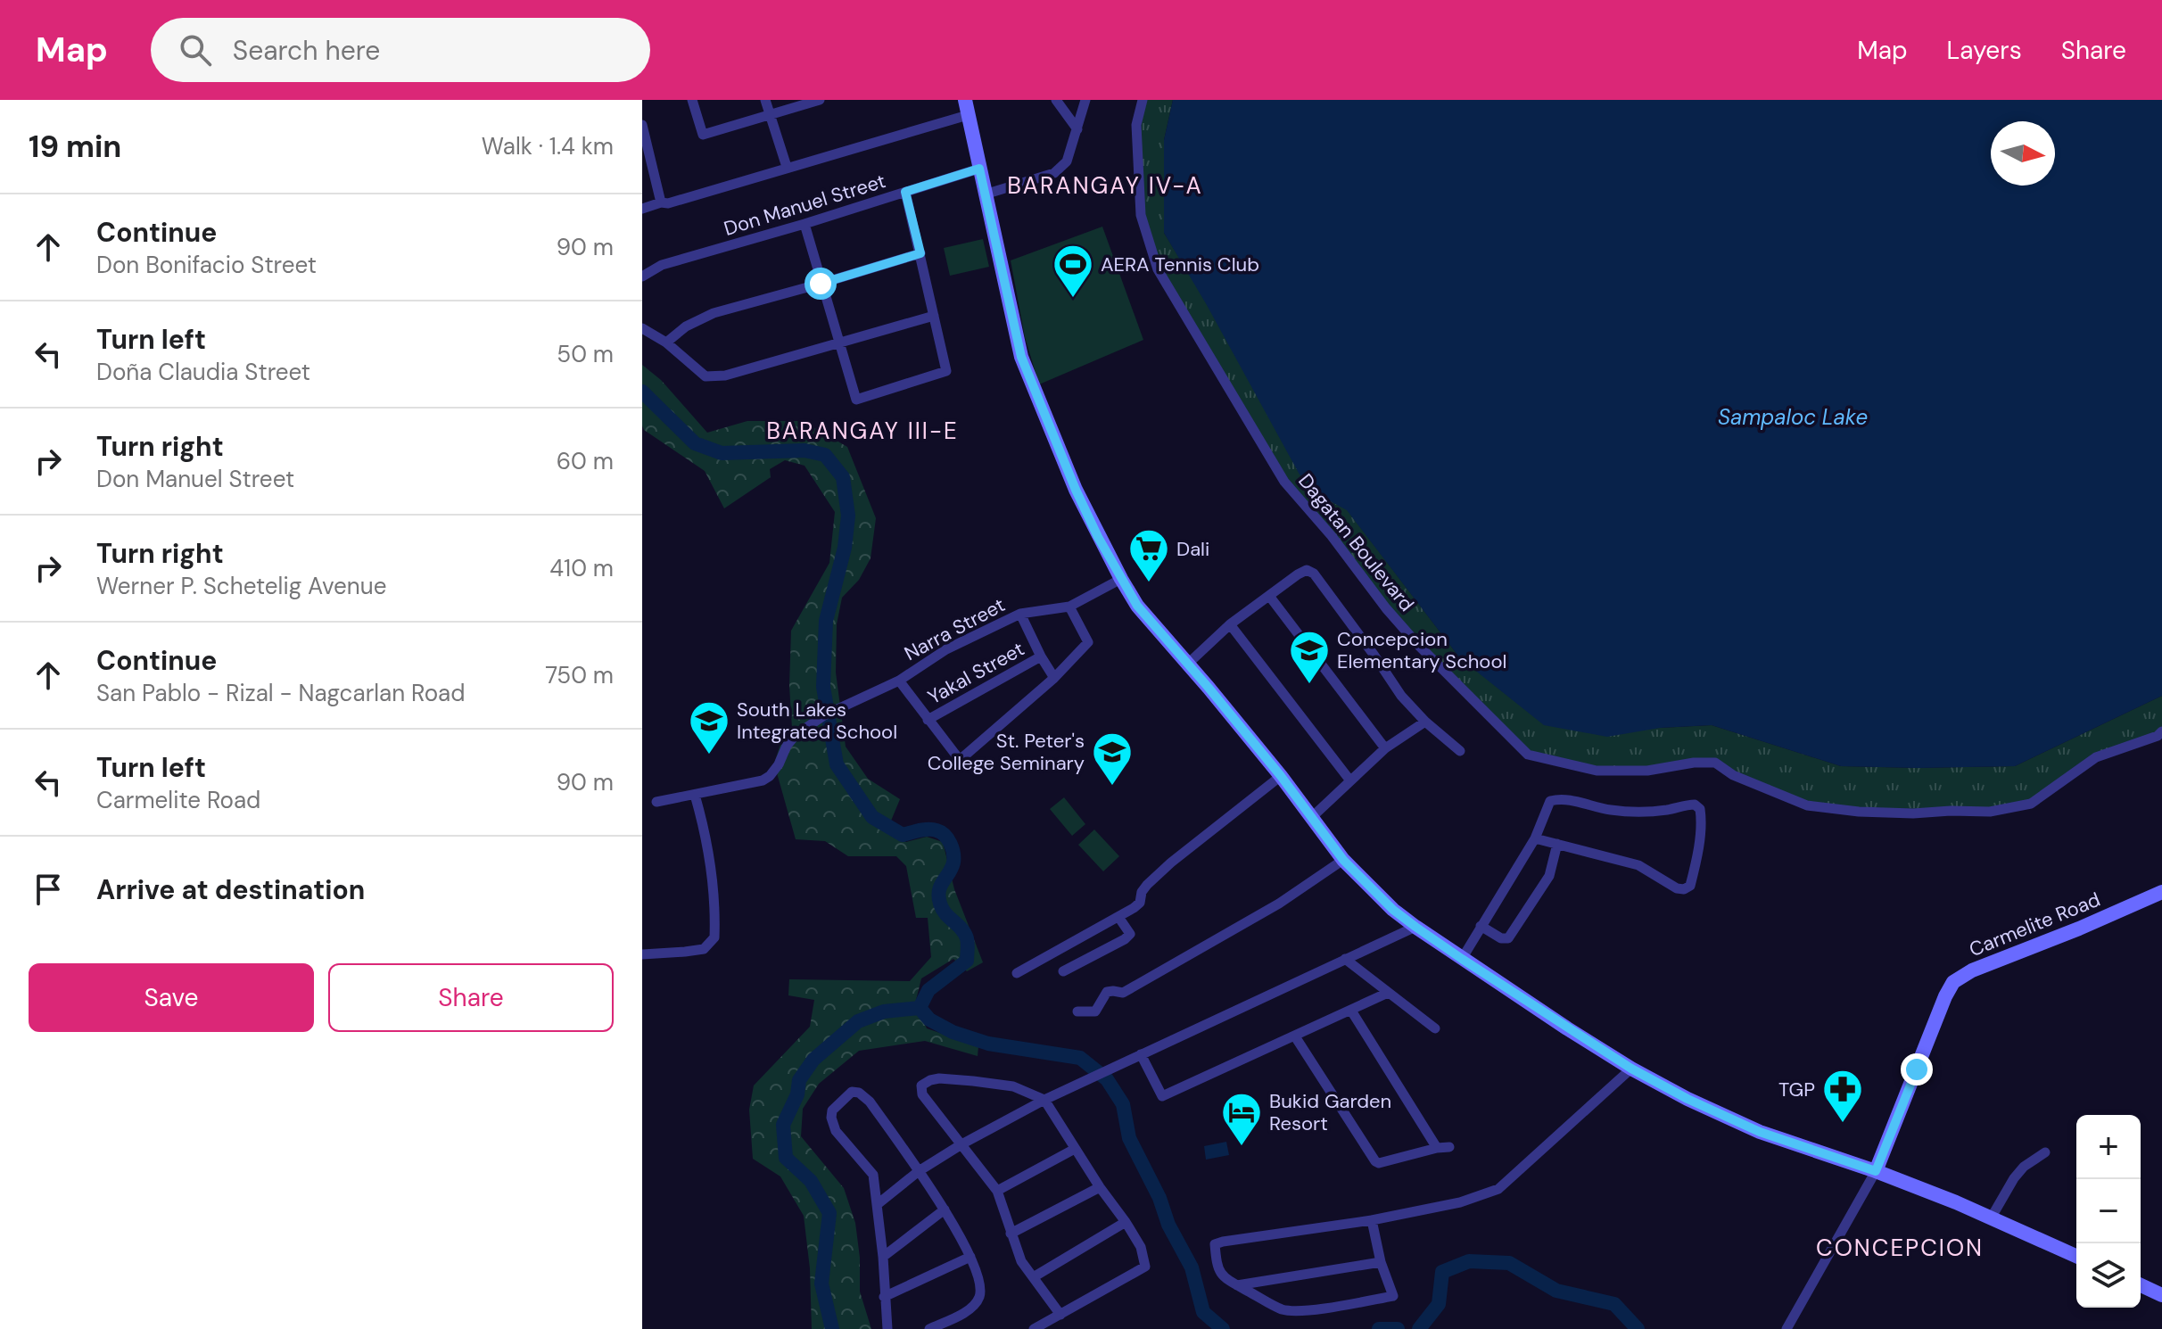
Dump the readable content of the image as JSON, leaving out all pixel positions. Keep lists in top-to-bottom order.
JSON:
{
  "streets": {
    "main road": ["Carmelite Road"],
    "street": [
      "Don Manuel Street",
      "Dagatan Boulevard",
      "Narra Street",
      "Yakal Street"
    ]
  },
  "districts": ["BARANGAY IV-A", "BARANGAY III-E", "CONCEPCION"],
  "water": ["Sampaloc Lake"],
  "places": {
    "sports": ["AERA Tennis Club"],
    "supermarket": ["Dali"],
    "school or university": ["Concepcion Elementary School", "South Lakes Integrated School", "St. Peter's College Seminary"],
    "pharmacy": ["TGP"],
    "hotel": ["Bukid Garden Resort"]
  },
  "north": "right",
  "page": {
    "header": "Map",
    "search": "Search here",
    "nav": ["Map", "Layers", "Share"],
    "heading": ["19 min", "Walk · 1.4 km"],
    "list": [
      ["Continue", "Don Bonifacio Street", "90 m"],
      ["Turn left", "Doña Claudia Street", "50 m"],
      ["Turn right", "Don Manuel Street", "60 m"],
      ["Turn right", "Werner P. Schetelig Avenue", "410 m"],
      ["Continue", "San Pablo - Rizal - Nagcarlan Road", "750 m"],
      ["Turn left", "Carmelite Road", "90 m"],
      "Arrive at destination"
    ],
    "buttons": ["Save", "Share"],
    "map_buttons": ["+", "−"]
  }
}
